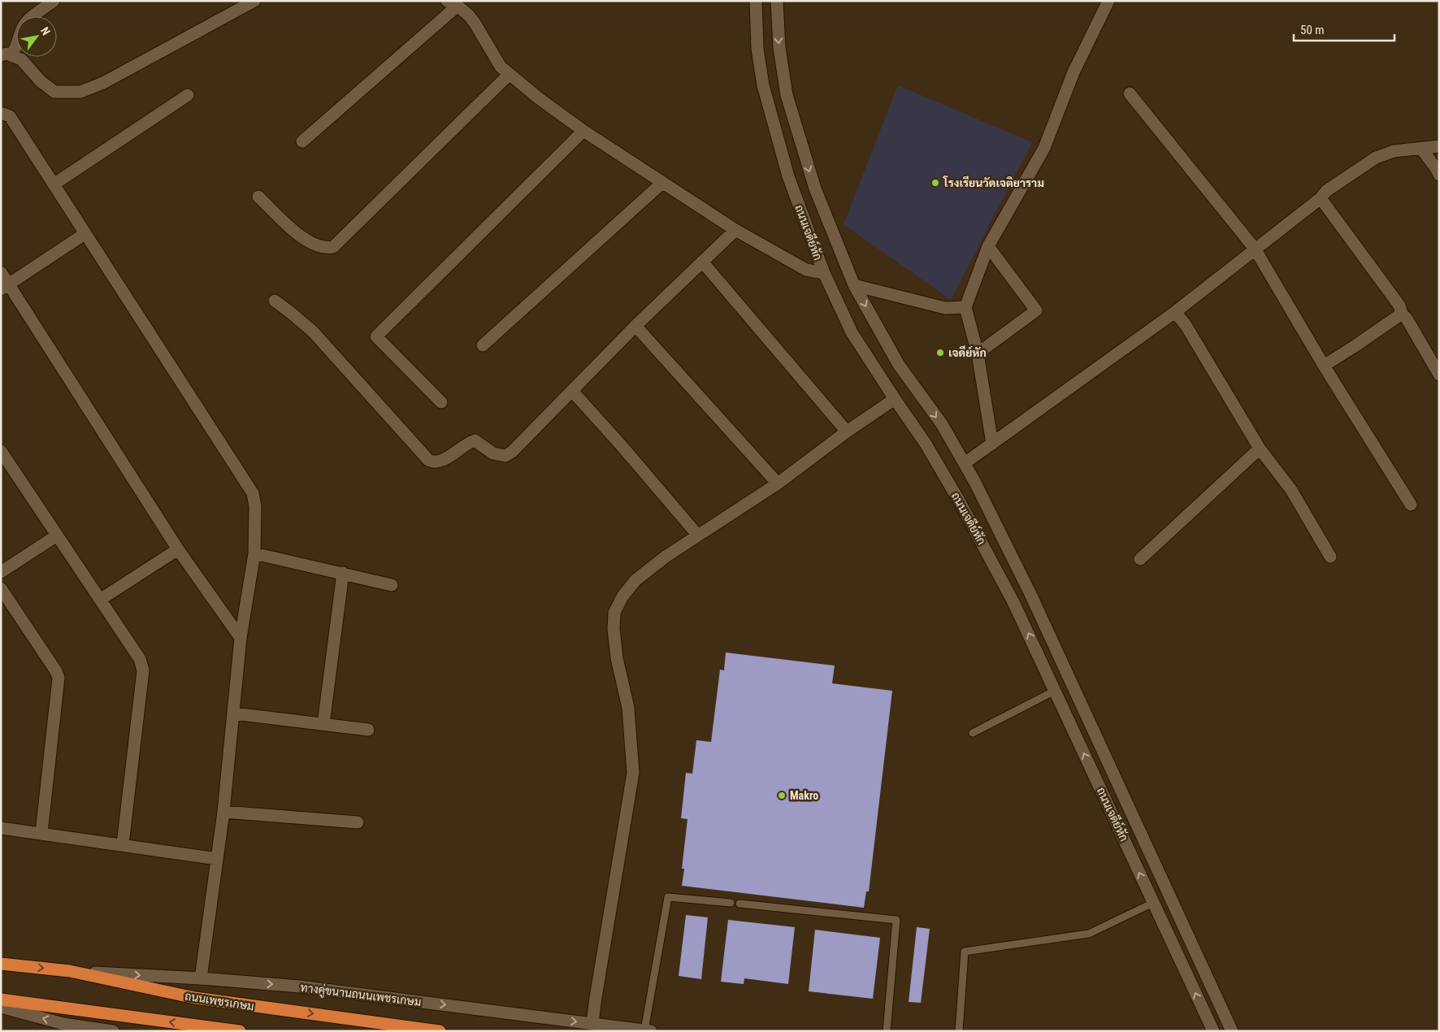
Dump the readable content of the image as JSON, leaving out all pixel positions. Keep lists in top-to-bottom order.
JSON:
{
  "streets": {
    "highway": ["ถนนเพชรเกษม"],
    "street": ["ถนนเจดีย์หัก", "ทางคู่ขนานถนนเพชรเกษม"]
  },
  "crossings": [
    ["ทางคู่ขนานถนนเพชรเกษม", "ถนนเพชรเกษม"]
  ],
  "one_way": ["ทางคู่ขนานถนนเพชรเกษม"],
  "places": ["โรงเรียนวัดเจติยาราม", "เจดีย์หัก", "Makro"],
  "scale_bar": "50 m",
  "north": "top right"
}
